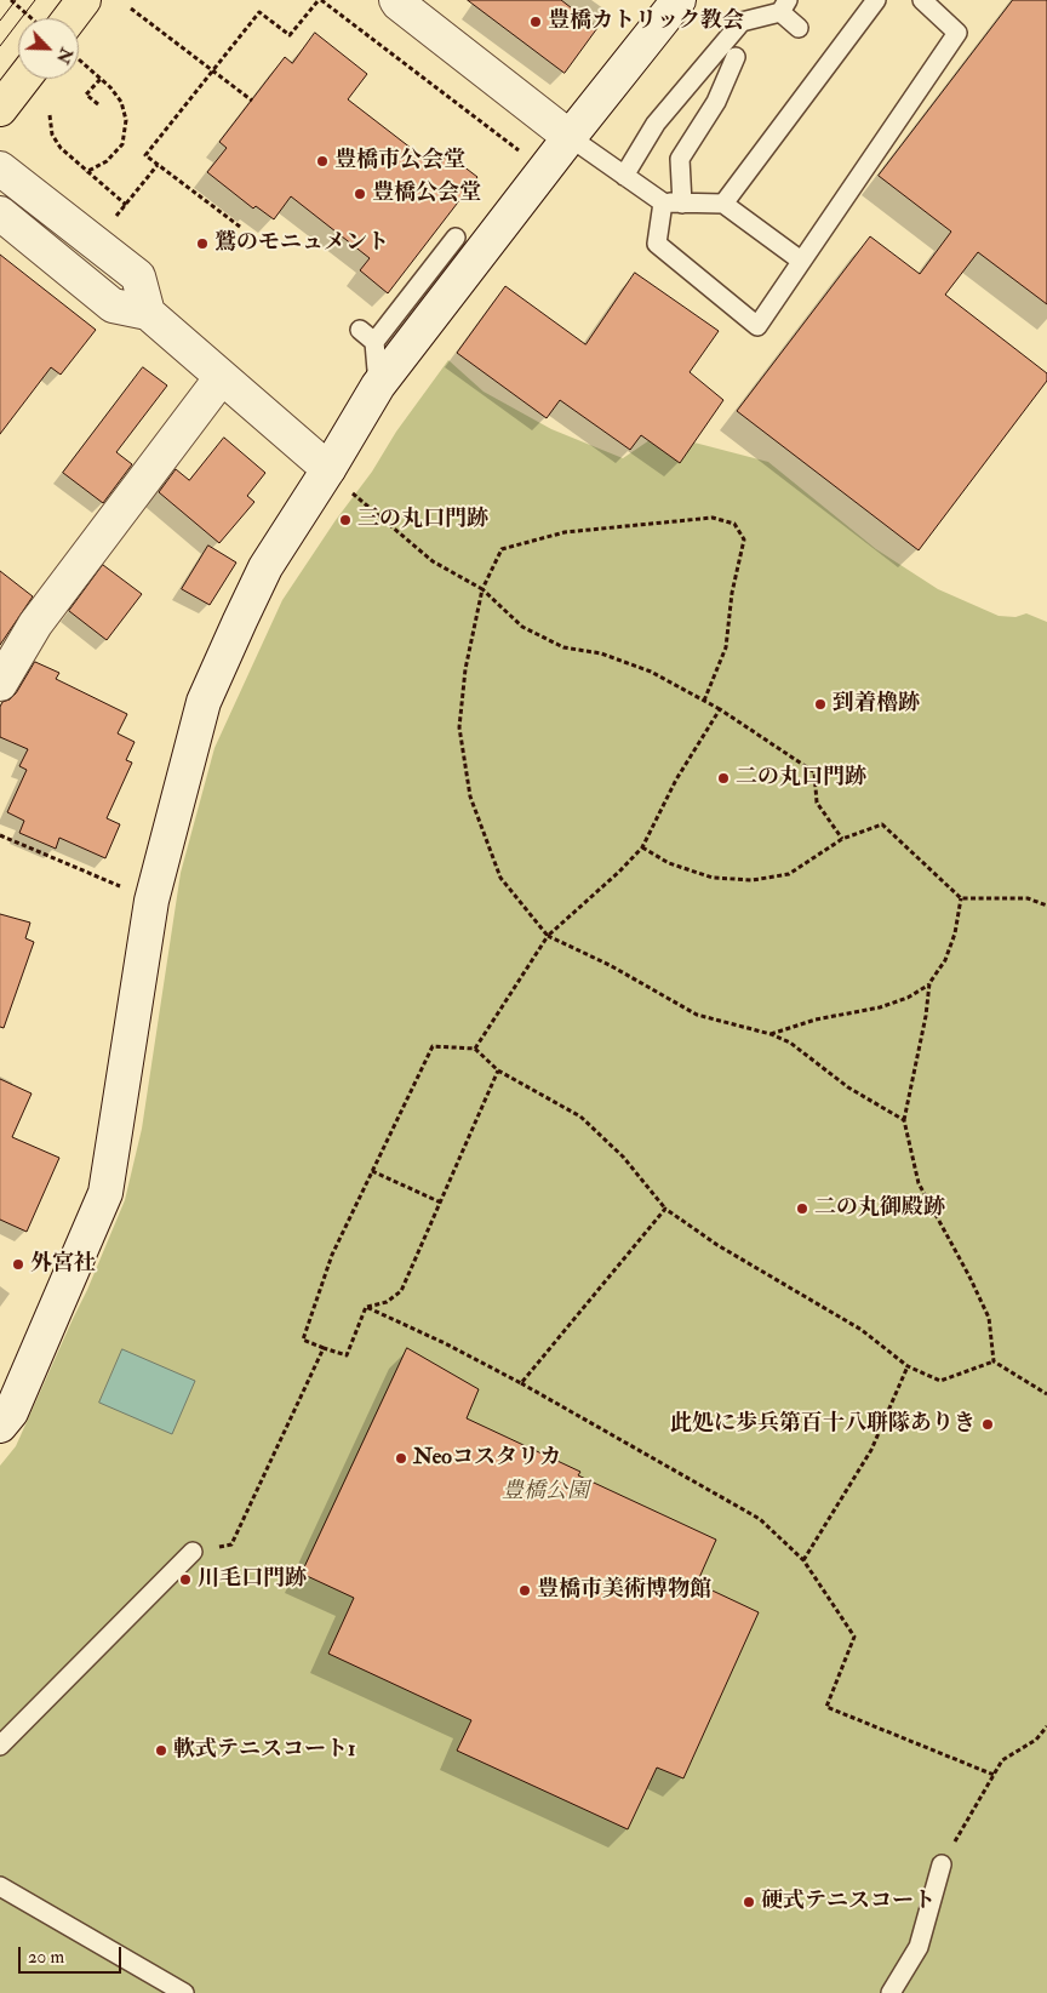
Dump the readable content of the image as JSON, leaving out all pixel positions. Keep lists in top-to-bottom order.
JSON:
{
  "parks": ["豊橋公園"],
  "places": [
    "豊橋カトリック教会",
    "豊橋市公会堂",
    "豊橋公会堂",
    "鷲のモニュメント",
    "三の丸口門跡",
    "到着櫓跡",
    "二の丸口門跡",
    "二の丸御殿跡",
    "外宮社",
    "此処に歩兵第百十八聠隊ありき",
    "Neoコスタリカ",
    "川毛口門跡",
    "豊橋市美術博物館",
    "軟式テニスコート1",
    "硬式テニスコート"
  ],
  "scale_bar": "20 m",
  "north": "bottom right"
}
